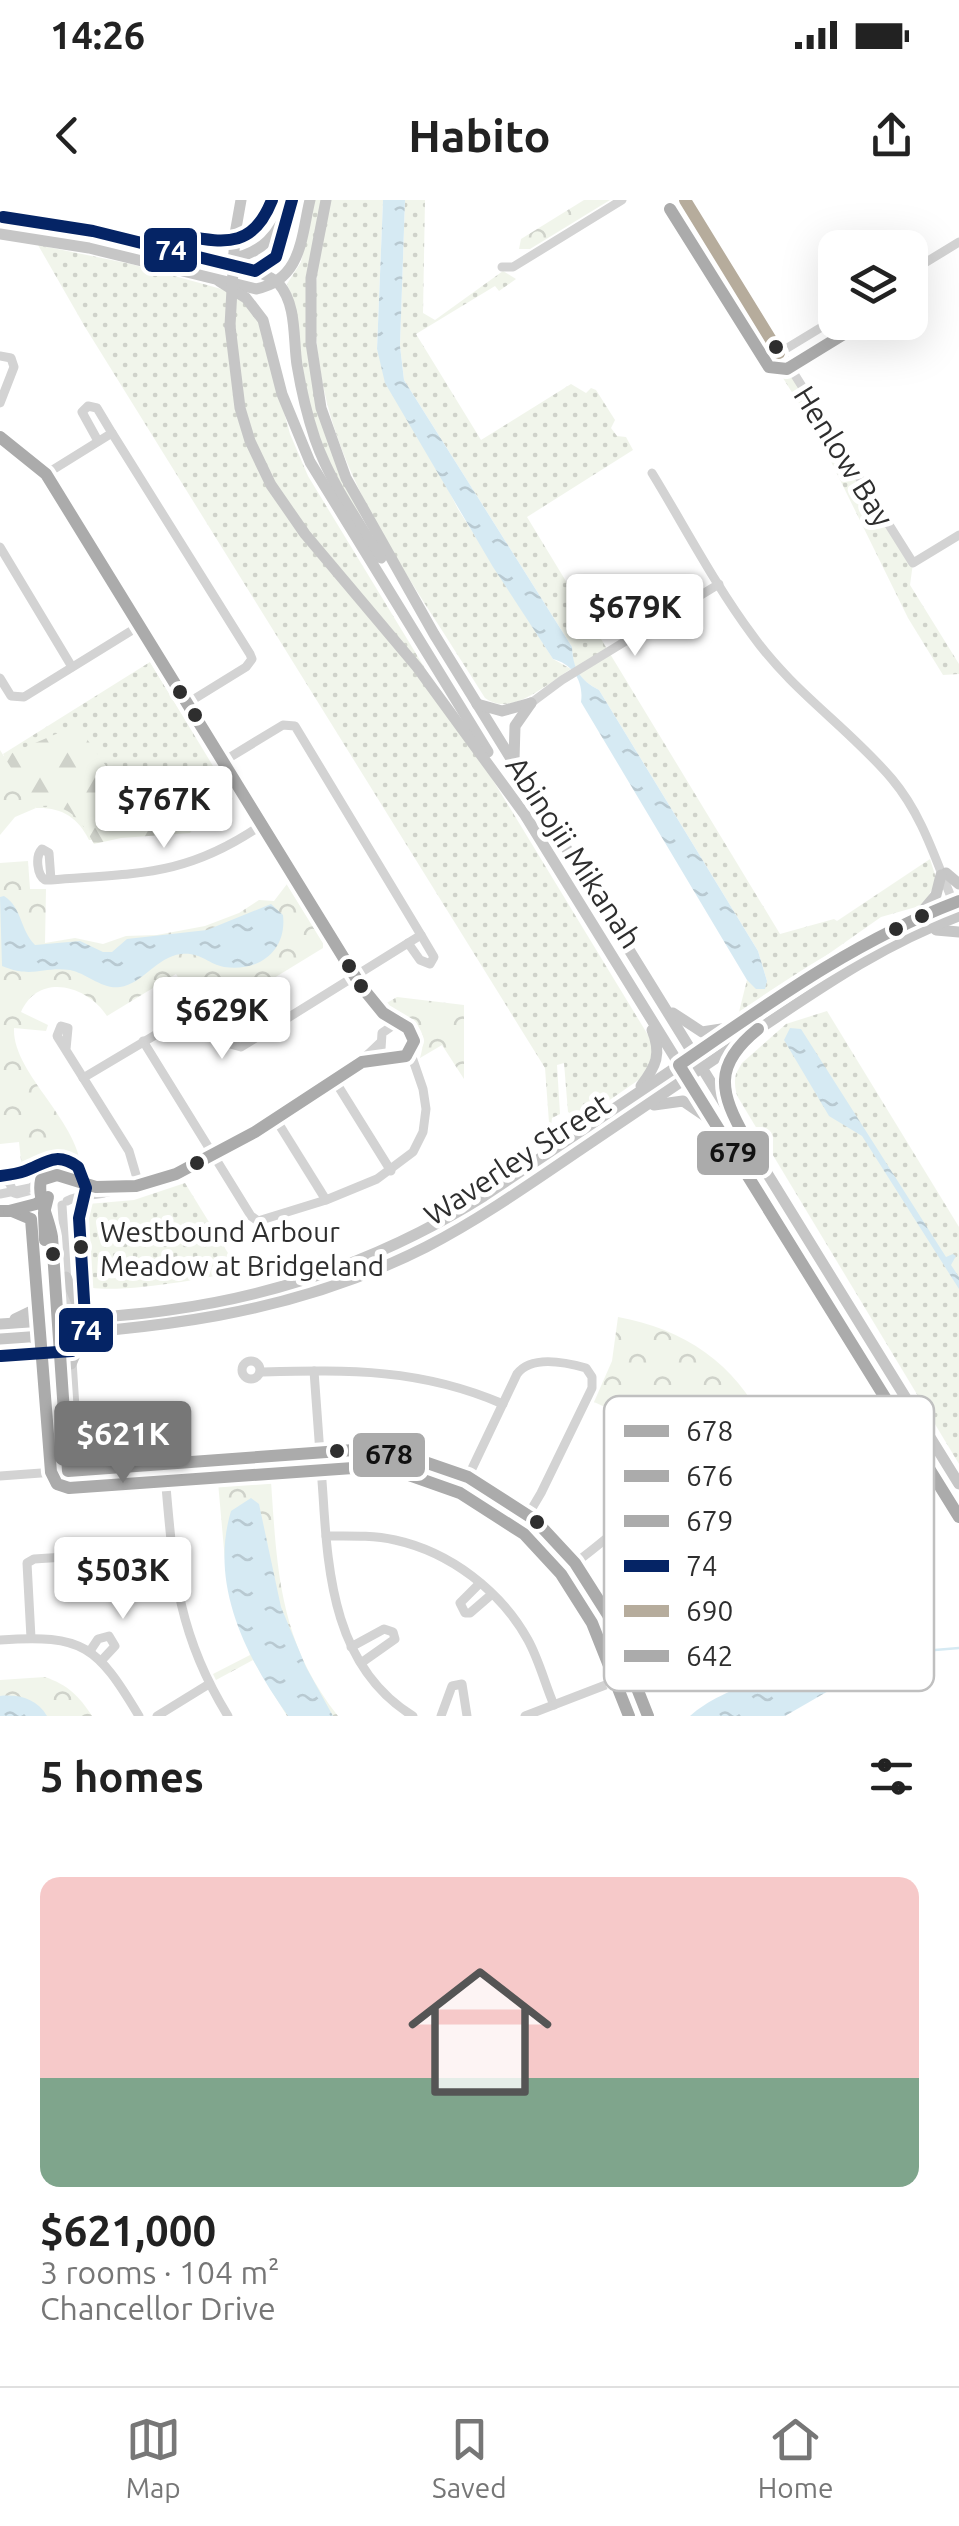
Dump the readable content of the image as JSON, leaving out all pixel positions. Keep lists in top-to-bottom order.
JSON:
{
  "streets": {
    "main road": ["Abinojii Mikanah", "Waverley Street"],
    "street": ["Henlow Bay"]
  },
  "crossings": [
    ["Abinojii Mikanah", "Waverley Street"]
  ],
  "places": ["Westbound Arbour Meadow at Bridgeland"],
  "lines": [
    "transit line 74",
    "transit line 690",
    "transit line 642",
    "transit line 678",
    "transit line 679",
    "transit line 676"
  ],
  "legend": [
    "678",
    "676",
    "679",
    "74",
    "690",
    "642"
  ],
  "page": {
    "status": "14:26",
    "header": "Habito",
    "price": [
      "$679K",
      "$767K",
      "$629K",
      "$621K",
      "$503K"
    ],
    "heading": "5 homes",
    "list": [
      {
        "name": "$621,000",
        "note": "3 rooms · 104 m² · Chancellor Drive"
      }
    ],
    "tabs": ["Map", "Saved", "Home"]
  }
}
